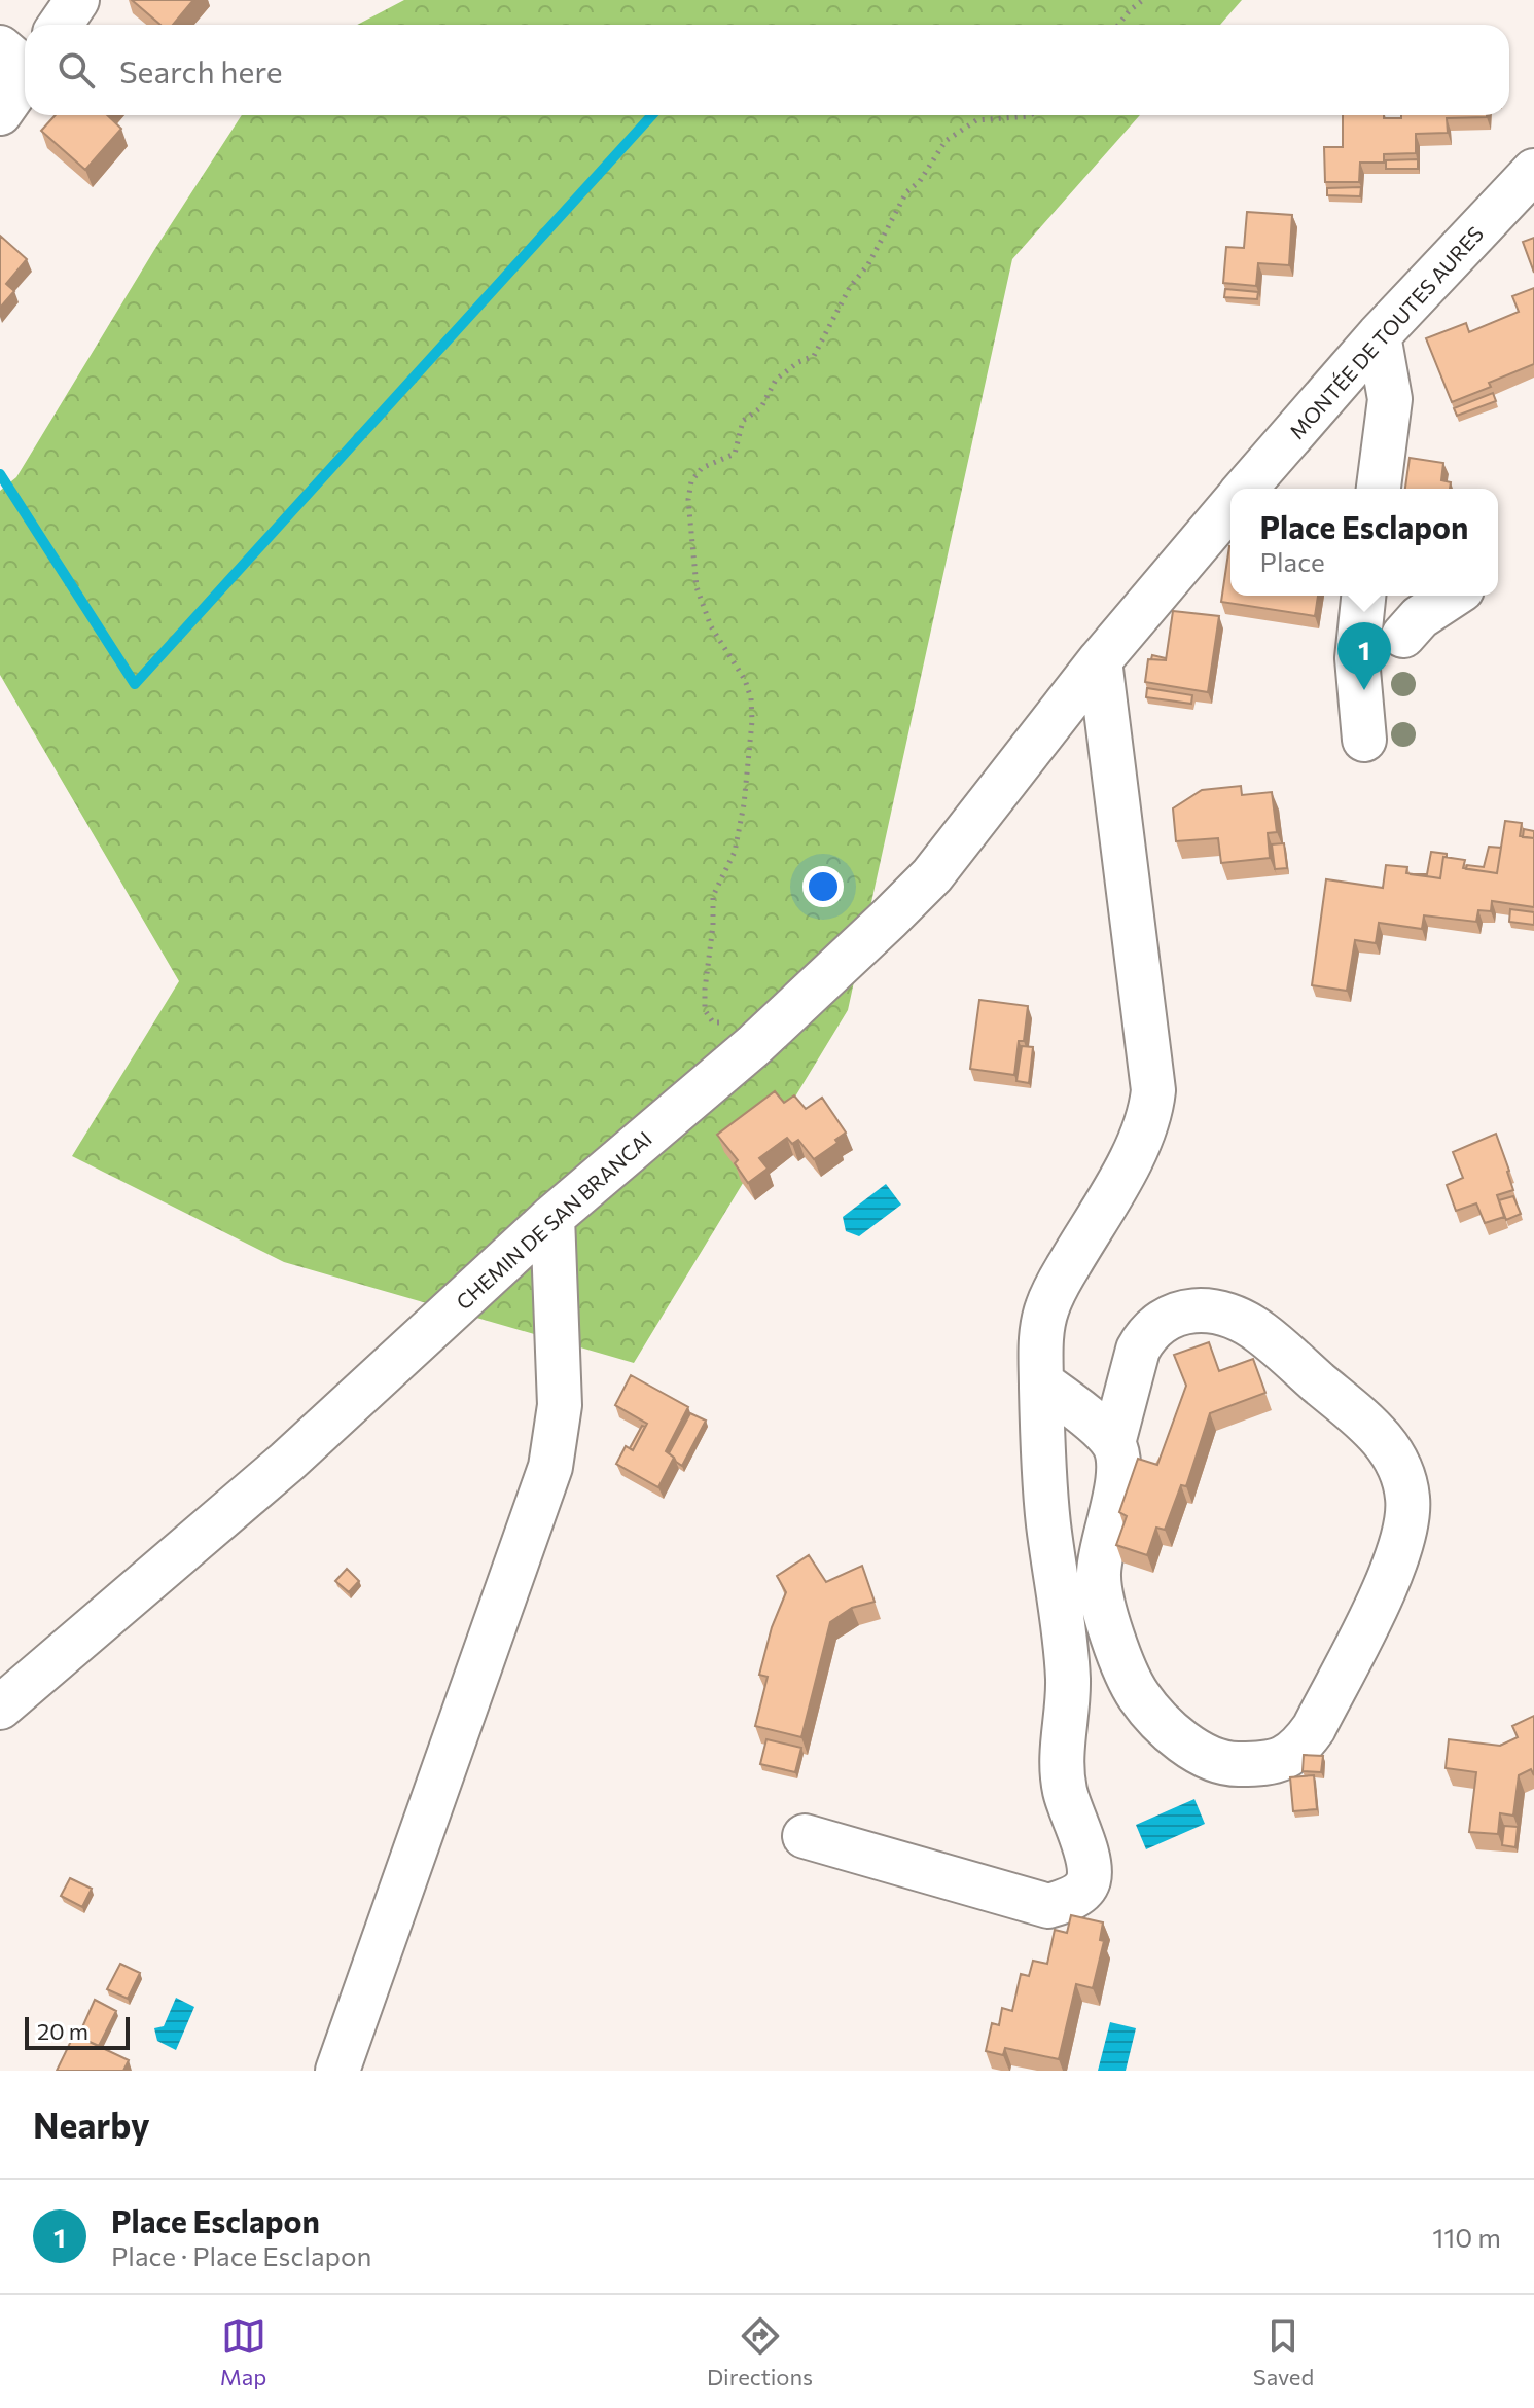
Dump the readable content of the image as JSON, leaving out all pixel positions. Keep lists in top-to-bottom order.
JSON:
{
  "streets": {
    "street": ["MONTÉE DE TOUTES AURES", "CHEMIN DE SAN BRANCAI"]
  },
  "crossings": [
    ["MONTÉE DE TOUTES AURES", "CHEMIN DE SAN BRANCAI"]
  ],
  "scale_bar": "20 m",
  "page": {
    "search": "Search here",
    "popup": ["Place Esclapon", "Place"],
    "pins": "1",
    "scale": "20 m",
    "heading": "Nearby",
    "list": [
      {
        "mark": "1",
        "name": "Place Esclapon",
        "note": "Place · Place Esclapon",
        "value": "110 m"
      }
    ],
    "nav": ["Map", "Directions", "Saved"]
  }
}
